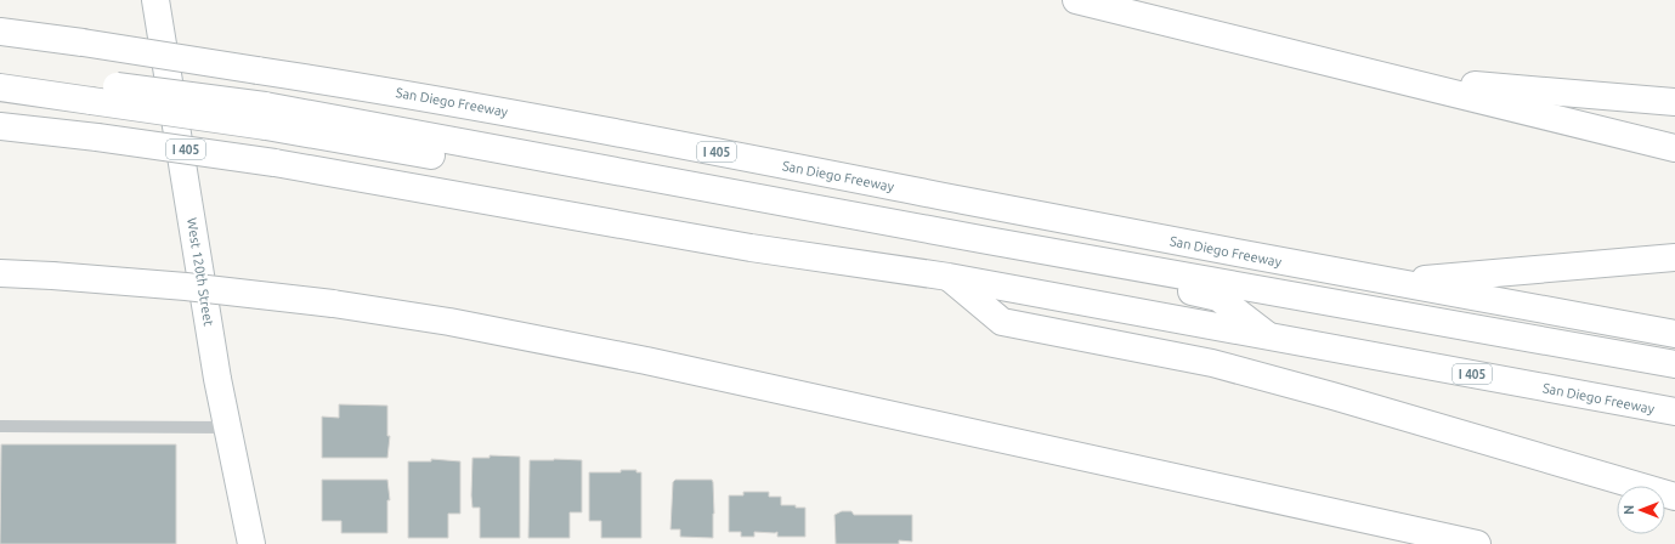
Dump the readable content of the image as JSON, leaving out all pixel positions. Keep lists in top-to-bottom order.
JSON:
{
  "streets": {
    "main road": ["San Diego Freeway", "I 405", "West 120th Street"]
  },
  "north": "left"
}
